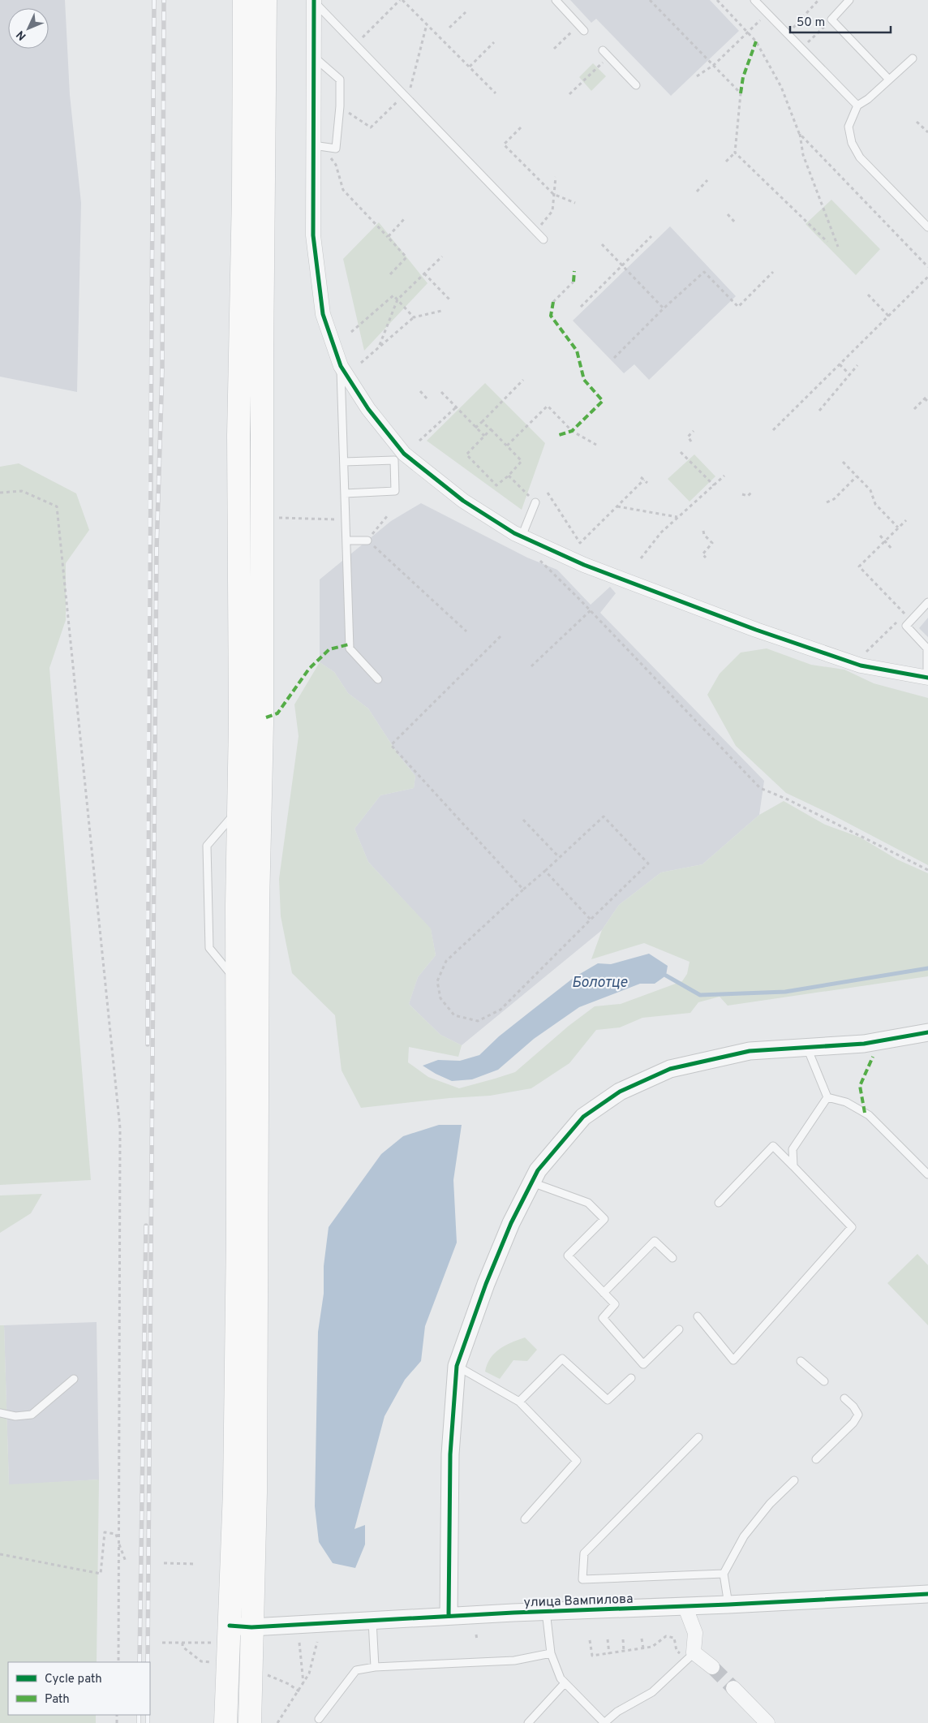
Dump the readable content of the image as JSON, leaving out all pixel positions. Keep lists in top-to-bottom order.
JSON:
{
  "streets": {
    "street": ["улица Вампилова"]
  },
  "water": ["Болотце"],
  "legend": ["Cycle path", "Path"],
  "scale_bar": "50 m",
  "north": "bottom left"
}
